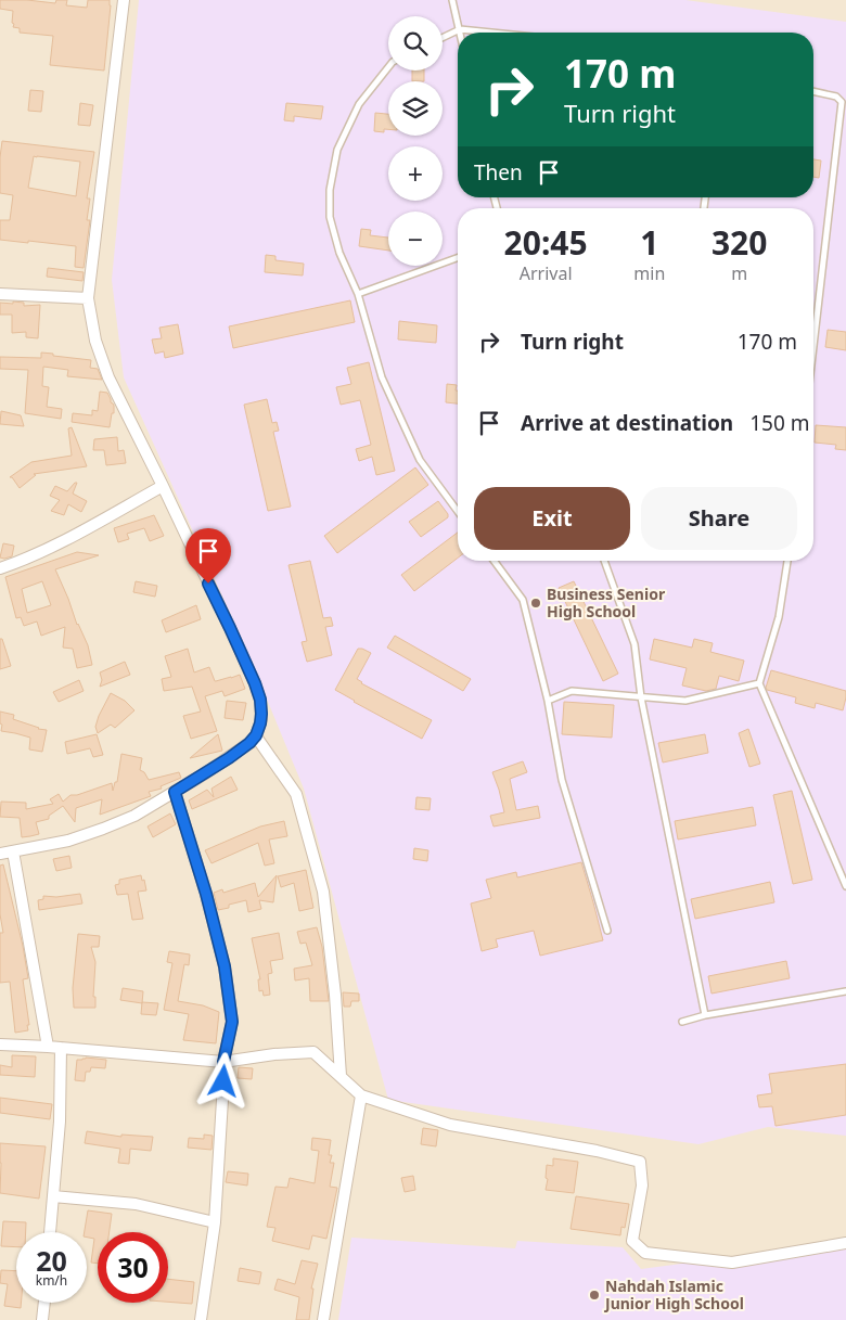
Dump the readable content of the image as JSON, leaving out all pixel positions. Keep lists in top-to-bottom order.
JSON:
{
  "places": ["Business Senior High School", "Nahdah Islamic Junior High School"],
  "page": {
    "map_buttons": ["+", "−"],
    "turn": ["170 m", "Turn right"],
    "then": "Then",
    "eta": [
      "20:45",
      "Arrival",
      "1",
      "min",
      "320",
      "m"
    ],
    "list": [
      {
        "name": "Turn right",
        "value": "170 m"
      },
      {
        "name": "Arrive at destination",
        "value": "150 m"
      }
    ],
    "buttons": ["Exit", "Share"],
    "speed": "20 km/h",
    "limit": "30"
  }
}
